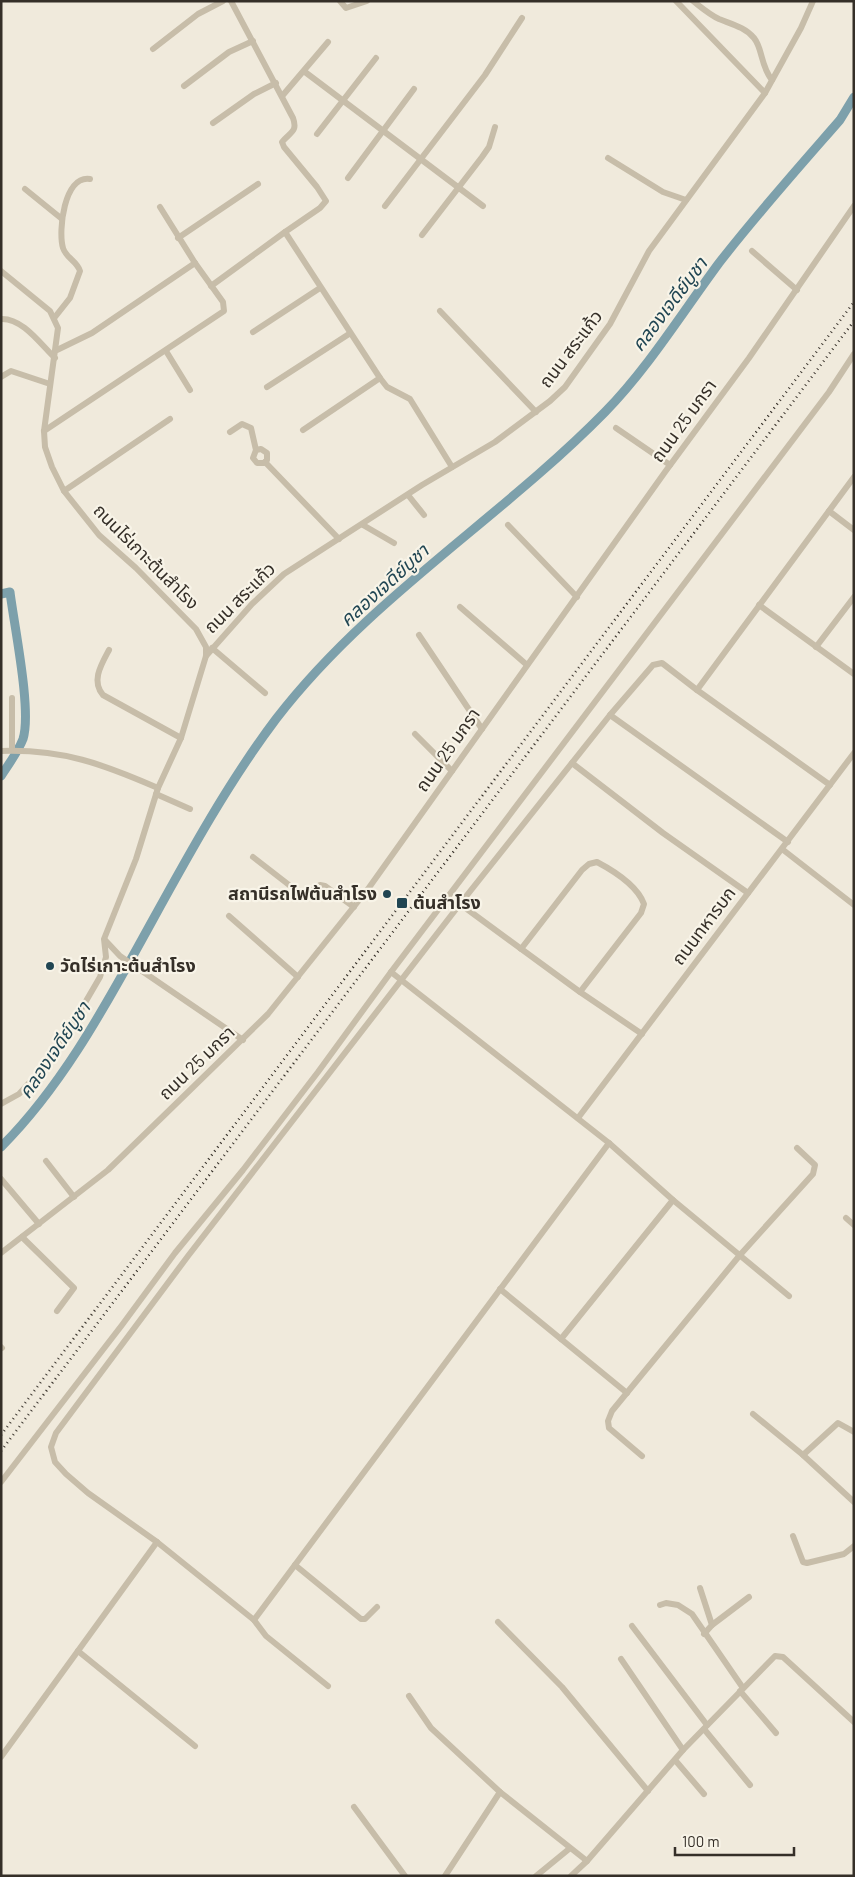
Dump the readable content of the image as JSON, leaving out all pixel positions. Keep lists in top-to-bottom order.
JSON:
{
  "streets": {
    "street": [
      "ถนน สระแก้ว",
      "ถนน 25 มกรา",
      "ถนนไร่เกาะต้นสำโรง",
      "ถนนทหารบก"
    ]
  },
  "crossings": [
    ["ถนน สระแก้ว", "ถนนไร่เกาะต้นสำโรง"]
  ],
  "water": ["คลองเจดีย์บูชา"],
  "places": {
    "other": ["สถานีรถไฟต้นสำโรง", "วัดไร่เกาะต้นสำโรง"],
    "transit": ["ต้นสำโรง"]
  },
  "scale_bar": "100 m"
}
